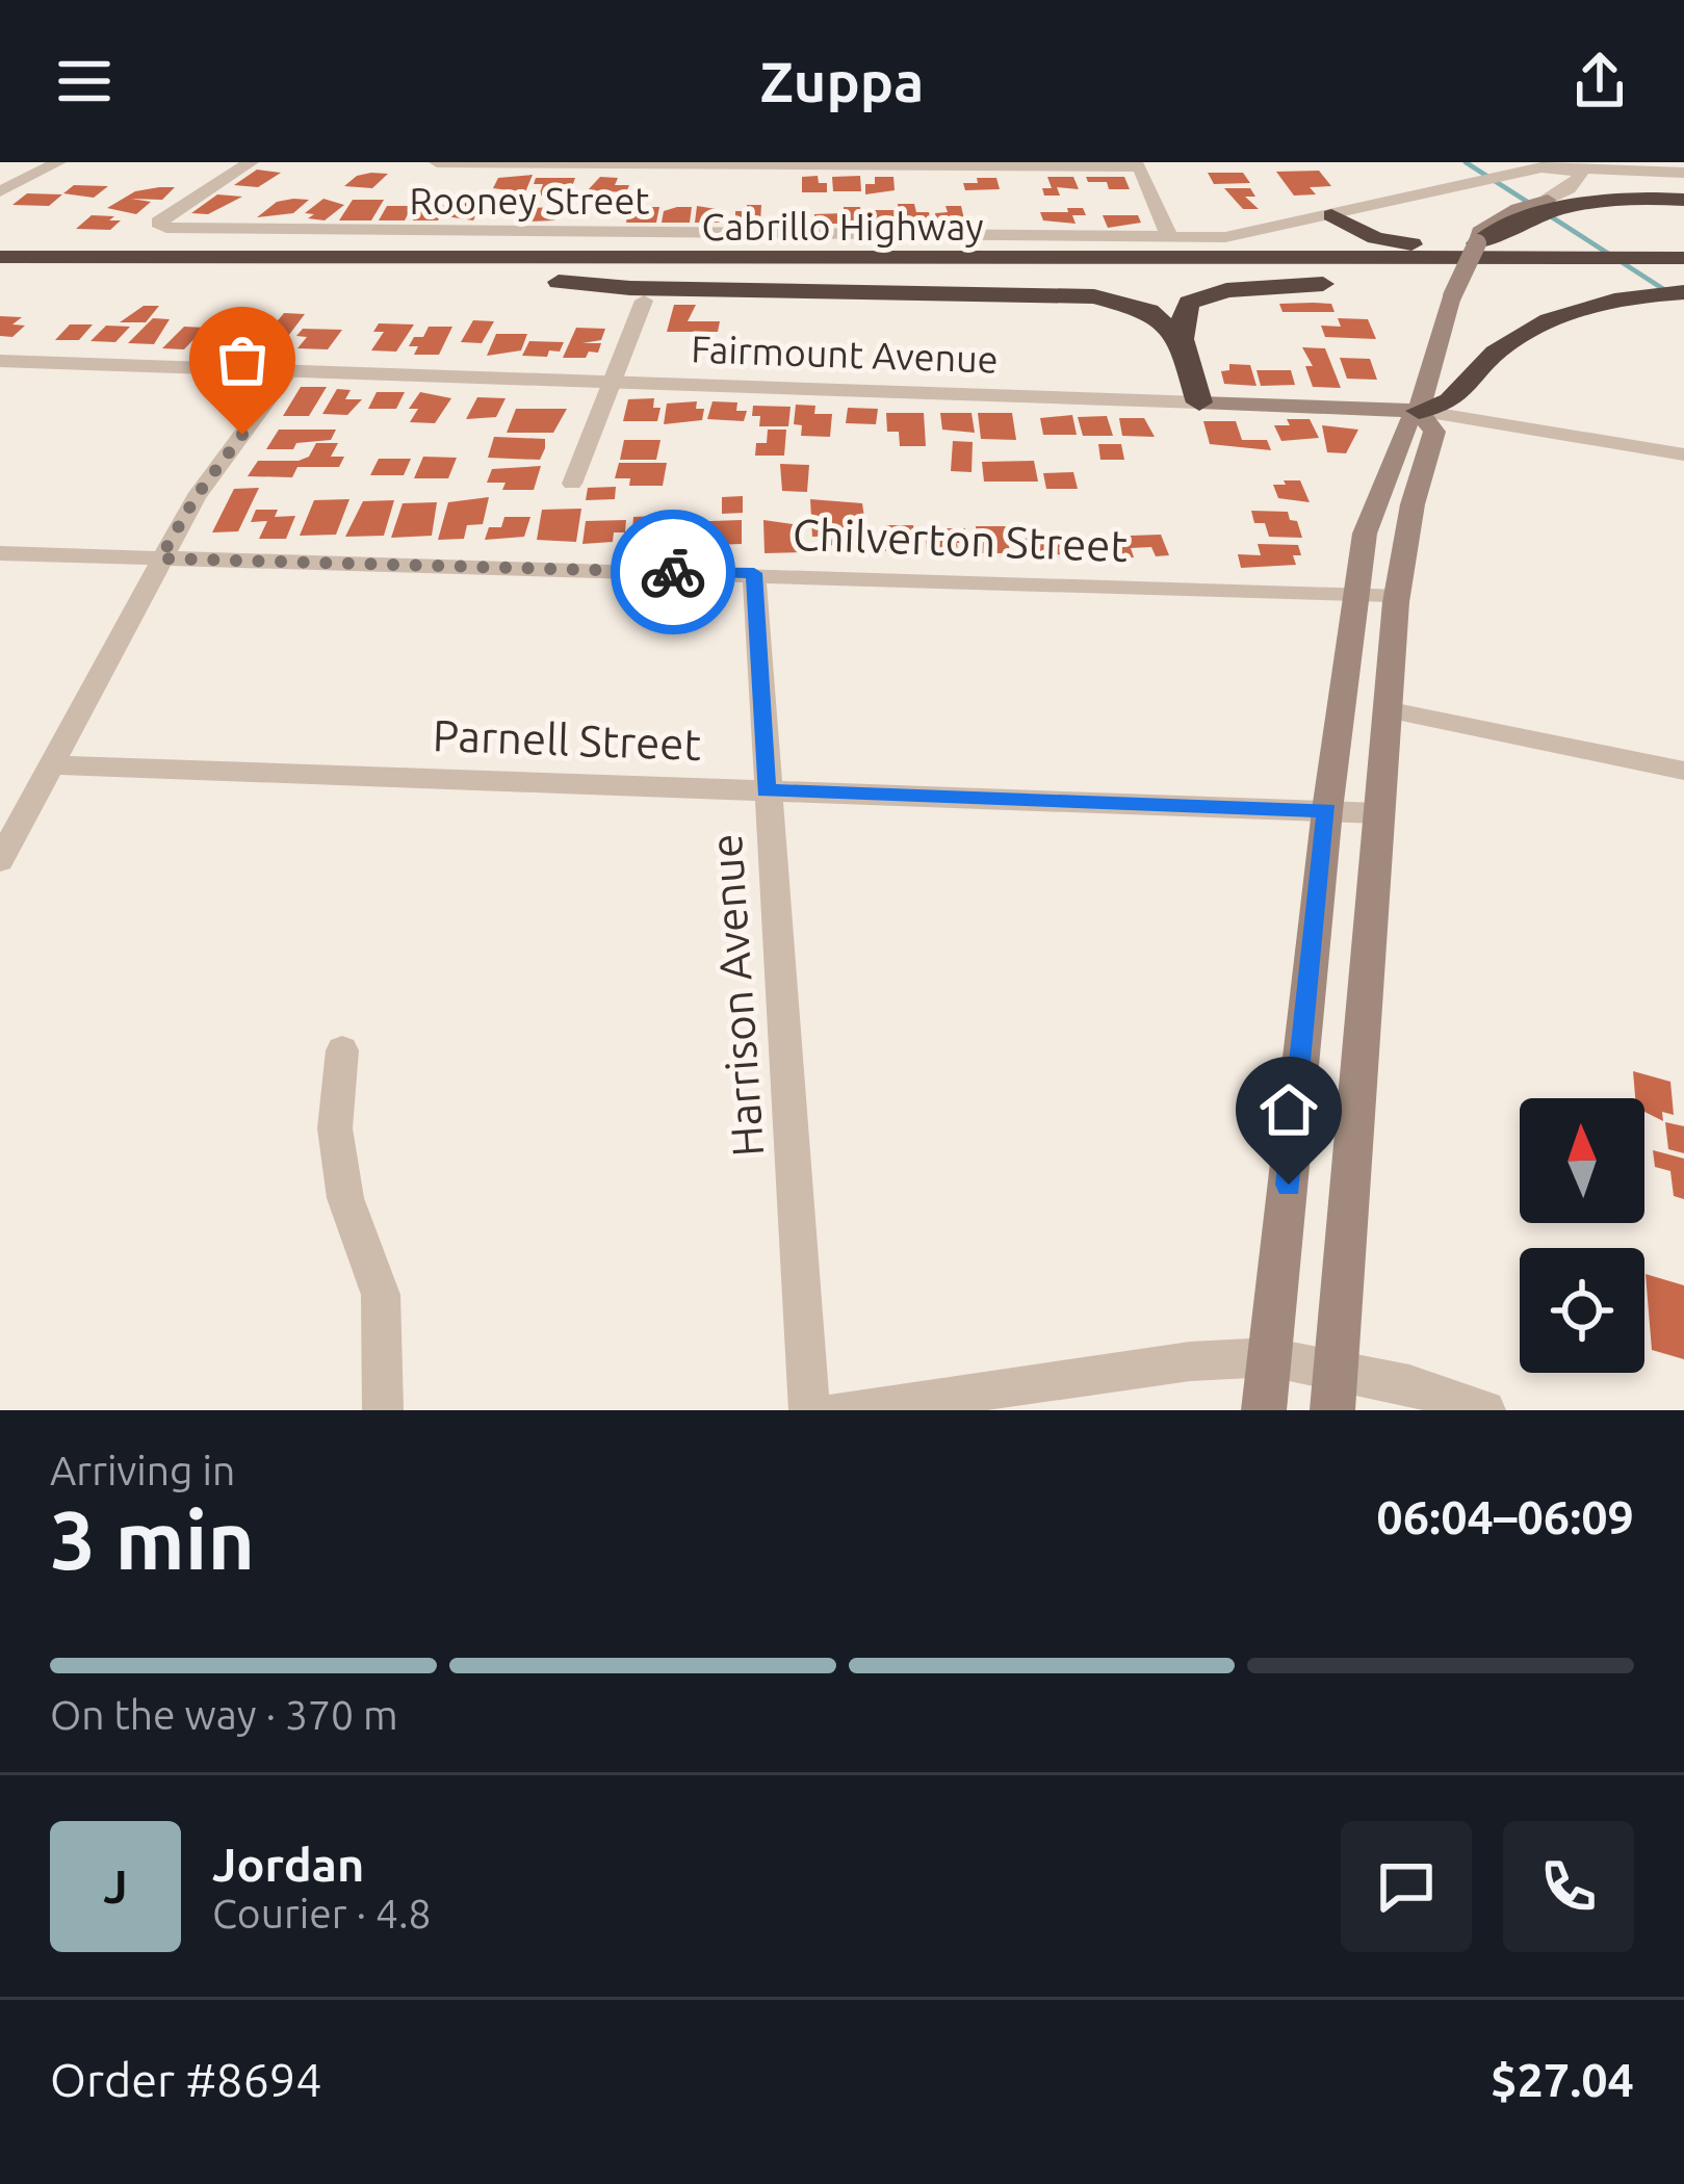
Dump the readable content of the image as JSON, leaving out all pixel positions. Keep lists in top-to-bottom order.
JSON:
{
  "streets": {
    "highway": ["Cabrillo Highway"],
    "main road": ["Fairmount Avenue"],
    "street": [
      "Rooney Street",
      "Chilverton Street",
      "Parnell Street",
      "Harrison Avenue"
    ]
  },
  "crossings": [
    ["Chilverton Street", "Harrison Avenue"],
    ["Parnell Street", "Harrison Avenue"]
  ],
  "north": "top",
  "page": {
    "header": "Zuppa",
    "heading": ["3 min", "Arriving in", "06:04–06:09"],
    "panel": [
      "Jordan",
      "Courier · 4.8",
      "Order #8694",
      "$27.04"
    ],
    "bar": "On the way · 370 m",
    "round": "J"
  }
}
